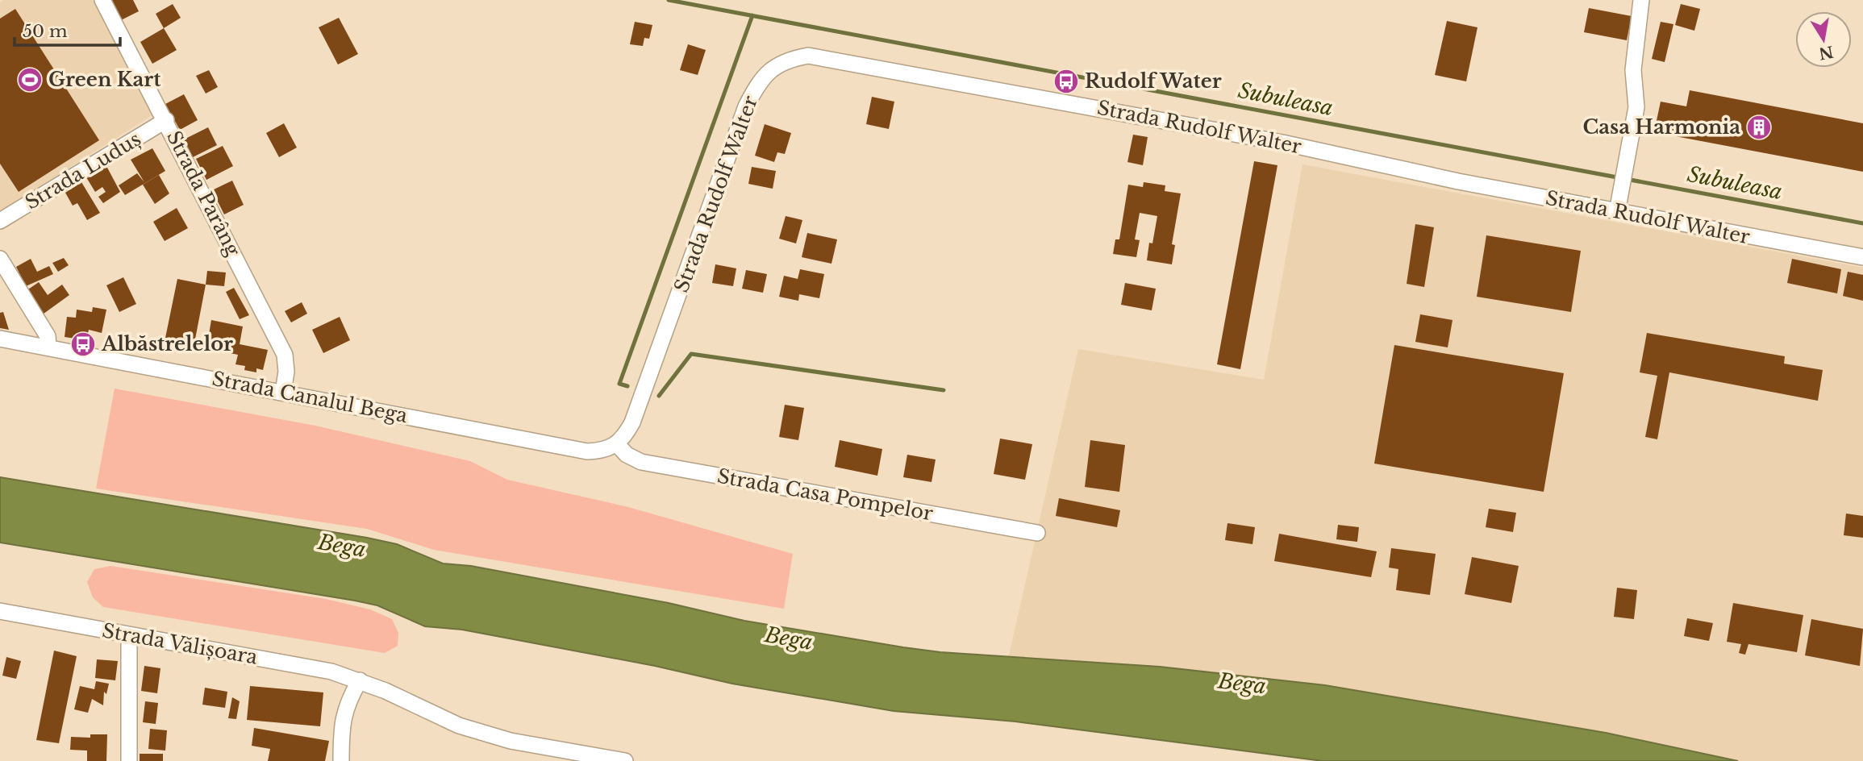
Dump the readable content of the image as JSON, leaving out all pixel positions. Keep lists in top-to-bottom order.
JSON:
{
  "streets": {
    "street": [
      "Strada Rudolf Walter",
      "Strada Luduș",
      "Strada Parâng",
      "Strada Canalul Bega",
      "Strada Casa Pompelor",
      "Strada Vălișoara"
    ]
  },
  "crossings": [
    ["Strada Rudolf Walter", "Strada Canalul Bega"],
    ["Strada Rudolf Walter", "Strada Casa Pompelor"],
    ["Strada Luduș", "Strada Parâng"],
    ["Strada Parâng", "Strada Canalul Bega"],
    ["Strada Canalul Bega", "Strada Casa Pompelor"]
  ],
  "water": ["Subuleasa", "Bega"],
  "places": {
    "sports": ["Green Kart"],
    "bus stop": ["Rudolf Water", "Albăstrelelor"],
    "building": ["Casa Harmonia"]
  },
  "scale_bar": "50 m",
  "north": "bottom"
}
